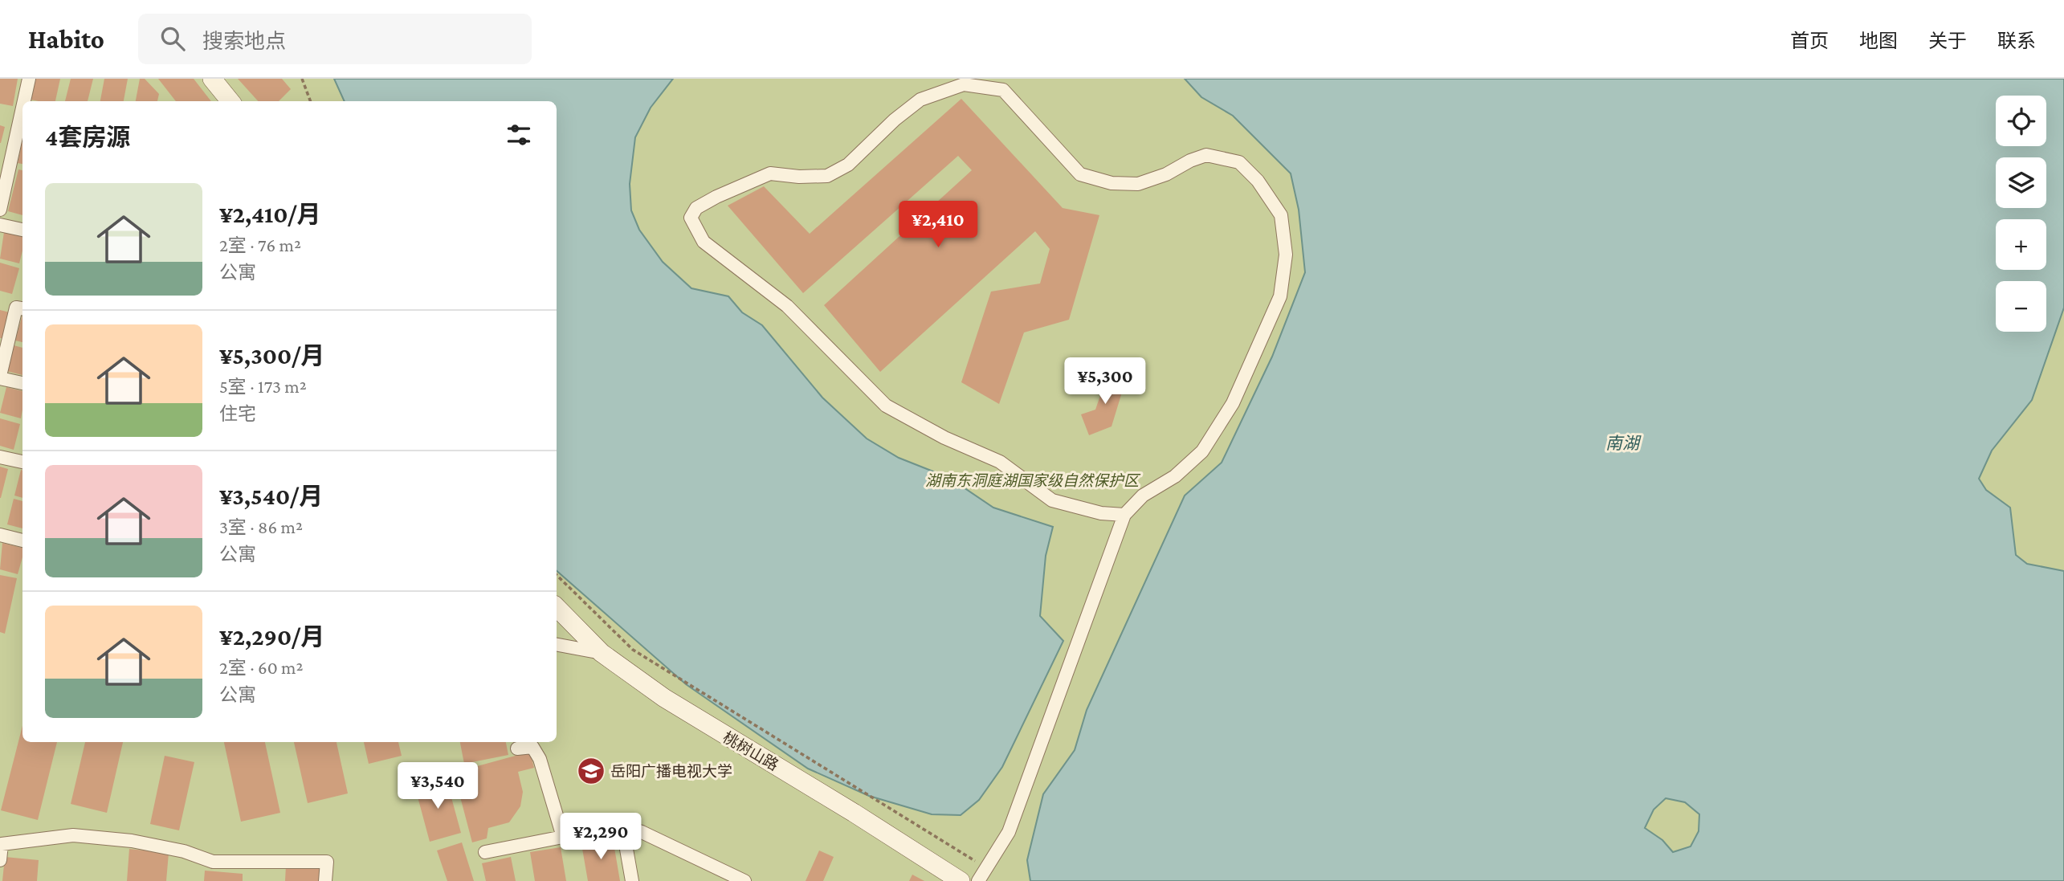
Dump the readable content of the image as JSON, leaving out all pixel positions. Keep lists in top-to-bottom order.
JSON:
{
  "streets": {
    "street": ["桃树山路"]
  },
  "water": ["南湖"],
  "parks": ["湖南东洞庭湖国家级自然保护区"],
  "places": {
    "school or university": ["岳阳广播电视大学"]
  },
  "page": {
    "header": "Habito",
    "search": "搜索地点",
    "nav": [
      "首页",
      "地图",
      "关于",
      "联系"
    ],
    "map_buttons": ["+", "−"],
    "heading": "4套房源",
    "list": [
      {
        "name": "¥2,410/月",
        "note": "2室 · 76 m² · 公寓"
      },
      {
        "name": "¥5,300/月",
        "note": "5室 · 173 m² · 住宅"
      },
      {
        "name": "¥3,540/月",
        "note": "3室 · 86 m² · 公寓"
      },
      {
        "name": "¥2,290/月",
        "note": "2室 · 60 m² · 公寓"
      }
    ],
    "price": [
      "¥2,410",
      "¥5,300",
      "¥3,540",
      "¥2,290"
    ]
  }
}
